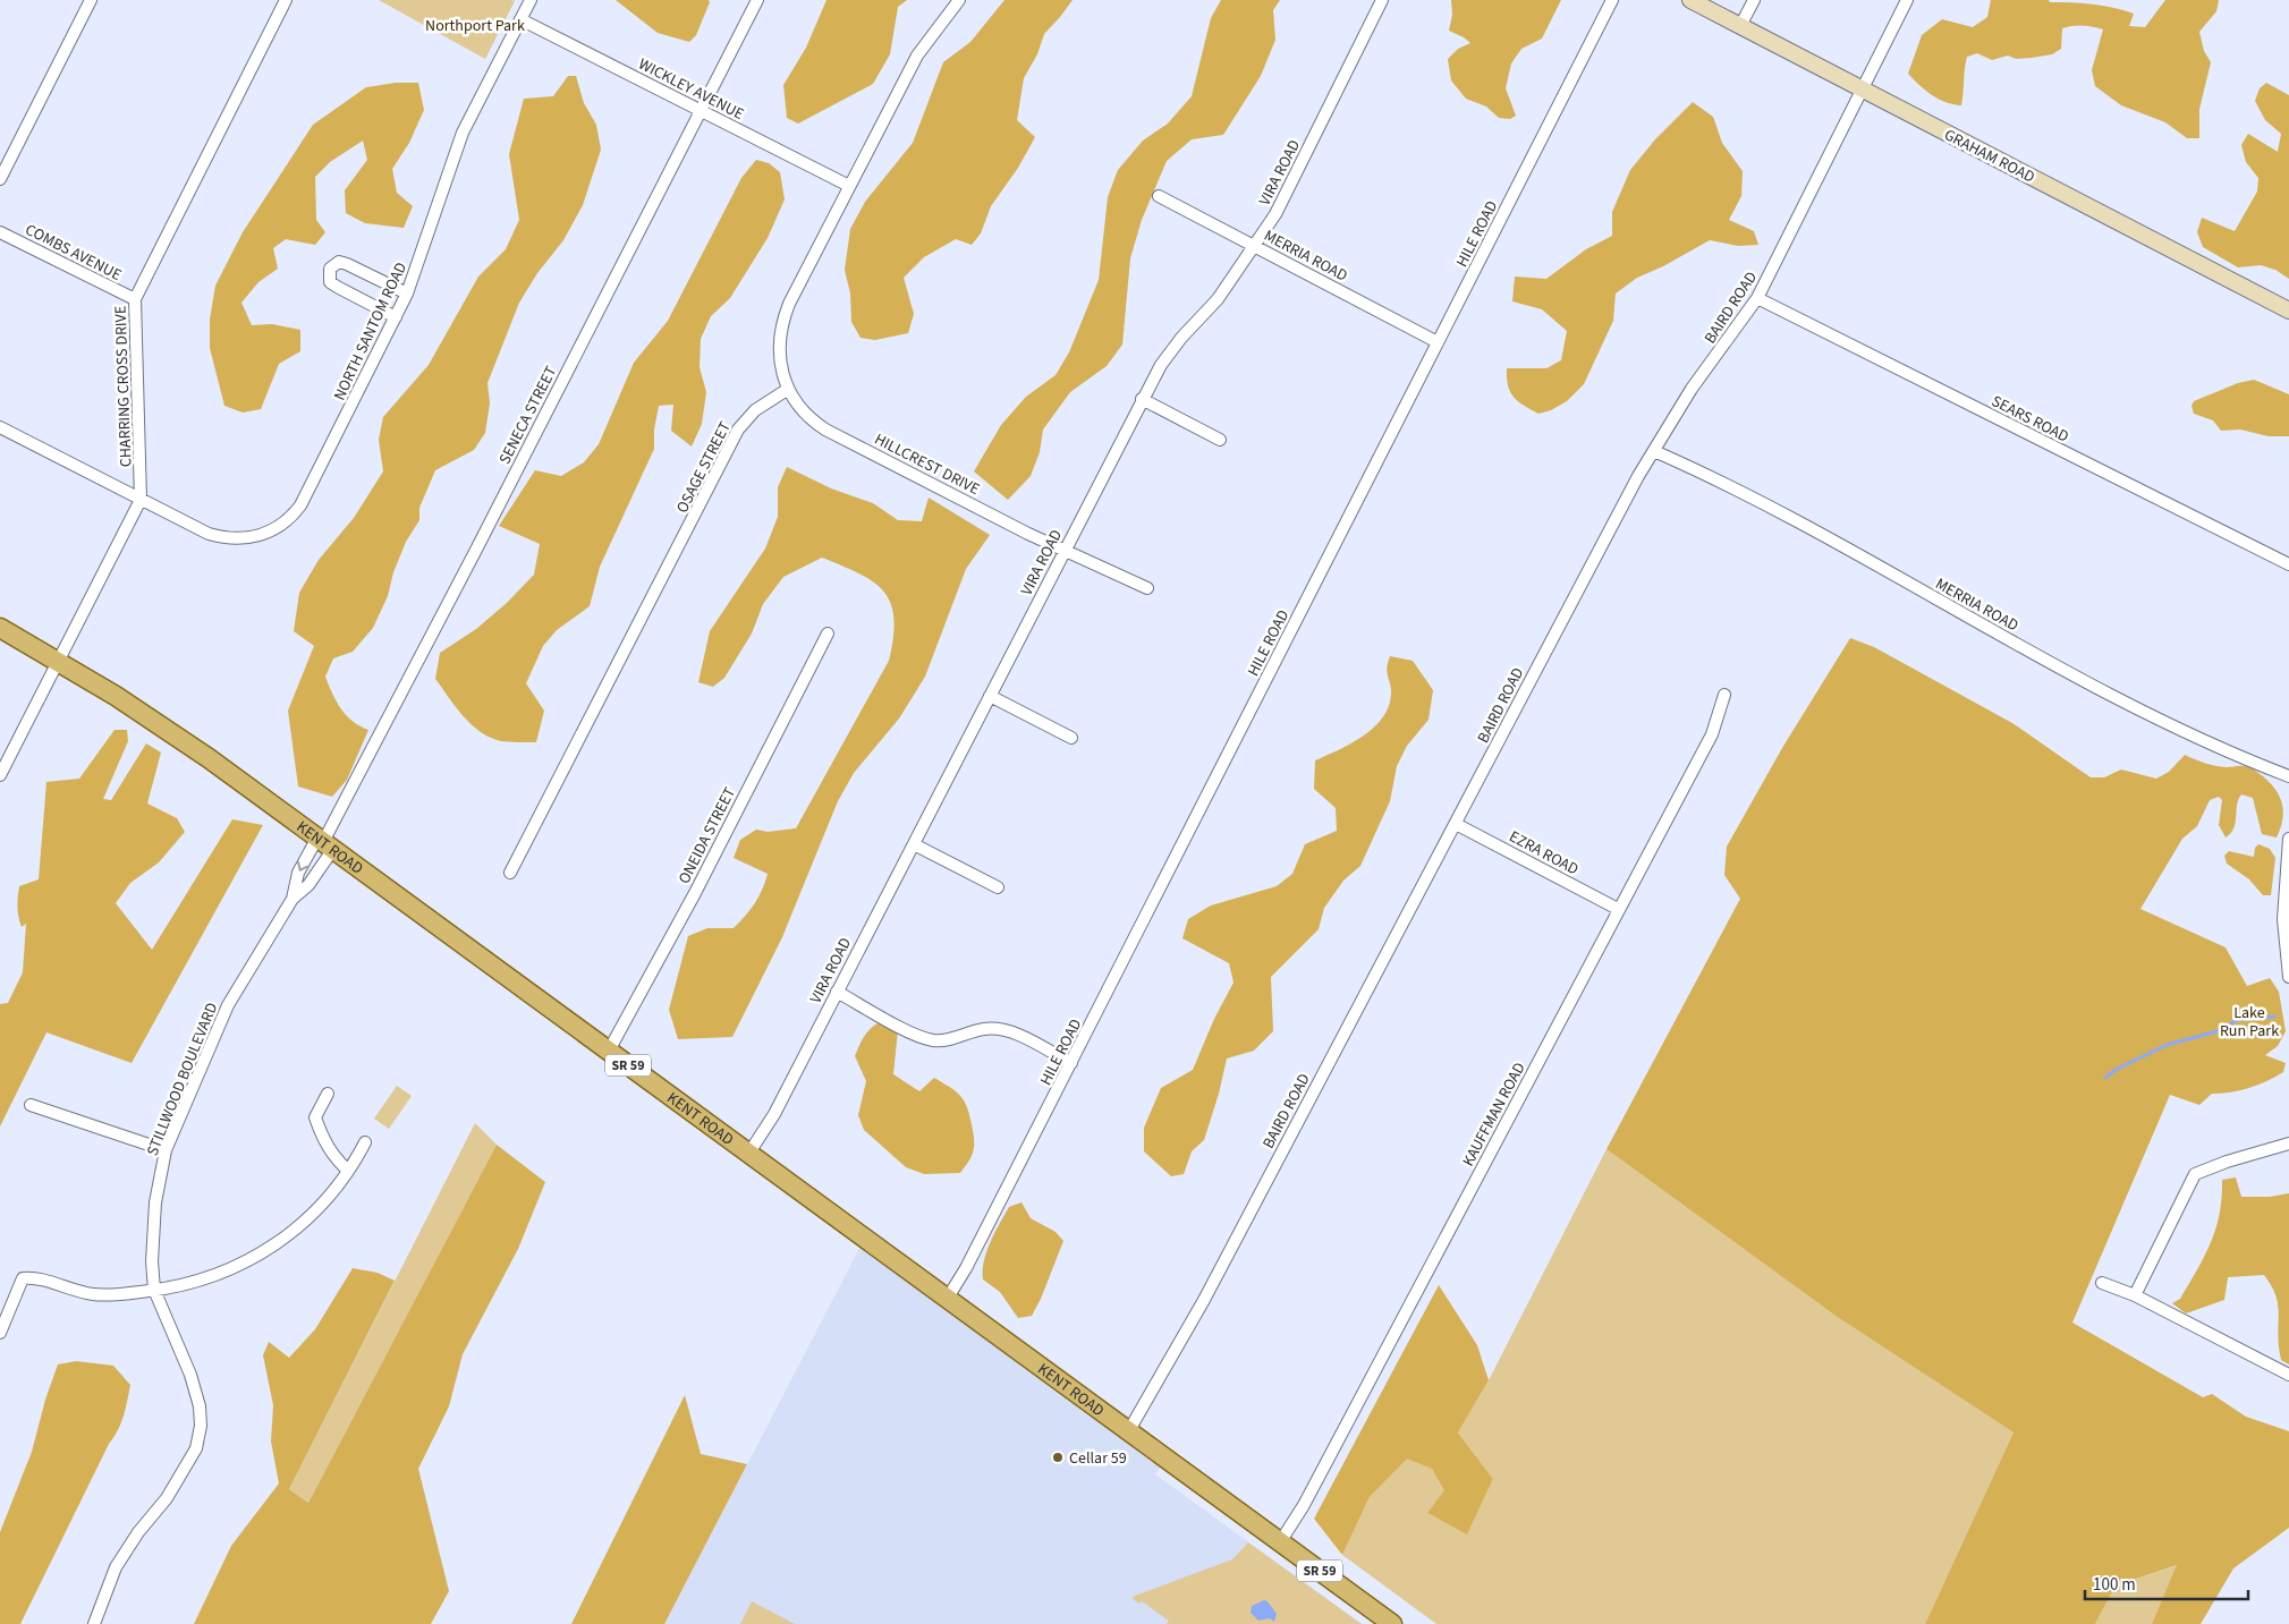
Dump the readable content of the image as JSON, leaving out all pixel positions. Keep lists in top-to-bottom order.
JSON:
{
  "streets": {
    "main road": ["GRAHAM ROAD", "KENT ROAD", "SR 59"],
    "street": [
      "WICKLEY AVENUE",
      "VIRA ROAD",
      "HILE ROAD",
      "COMBS AVENUE",
      "MERRIA ROAD",
      "BAIRD ROAD",
      "NORTH SANTOM ROAD",
      "CHARRING CROSS DRIVE",
      "SENECA STREET",
      "SEARS ROAD",
      "HILLCREST DRIVE",
      "OSAGE STREET",
      "ONEIDA STREET",
      "EZRA ROAD",
      "STILLWOOD BOULEVARD",
      "KAUFFMAN ROAD"
    ]
  },
  "crossings": [
    ["WICKLEY AVENUE", "NORTH SANTOM ROAD"],
    ["WICKLEY AVENUE", "SENECA STREET"],
    ["GRAHAM ROAD", "BAIRD ROAD"],
    ["VIRA ROAD", "MERRIA ROAD"],
    ["VIRA ROAD", "HILLCREST DRIVE"],
    ["VIRA ROAD", "KENT ROAD"],
    ["HILE ROAD", "MERRIA ROAD"],
    ["HILE ROAD", "KENT ROAD"],
    ["COMBS AVENUE", "CHARRING CROSS DRIVE"],
    ["MERRIA ROAD", "BAIRD ROAD"],
    ["BAIRD ROAD", "SEARS ROAD"],
    ["BAIRD ROAD", "KENT ROAD"],
    ["BAIRD ROAD", "EZRA ROAD"],
    ["NORTH SANTOM ROAD", "CHARRING CROSS DRIVE"],
    ["CHARRING CROSS DRIVE", "KENT ROAD"],
    ["SENECA STREET", "KENT ROAD"],
    ["SENECA STREET", "STILLWOOD BOULEVARD"],
    ["HILLCREST DRIVE", "OSAGE STREET"],
    ["ONEIDA STREET", "KENT ROAD"],
    ["KENT ROAD", "STILLWOOD BOULEVARD"],
    ["KENT ROAD", "KAUFFMAN ROAD"],
    ["EZRA ROAD", "KAUFFMAN ROAD"]
  ],
  "parks": ["Northport Park", "Lake Run Park"],
  "places": ["Cellar 59"],
  "scale_bar": "100 m"
}
